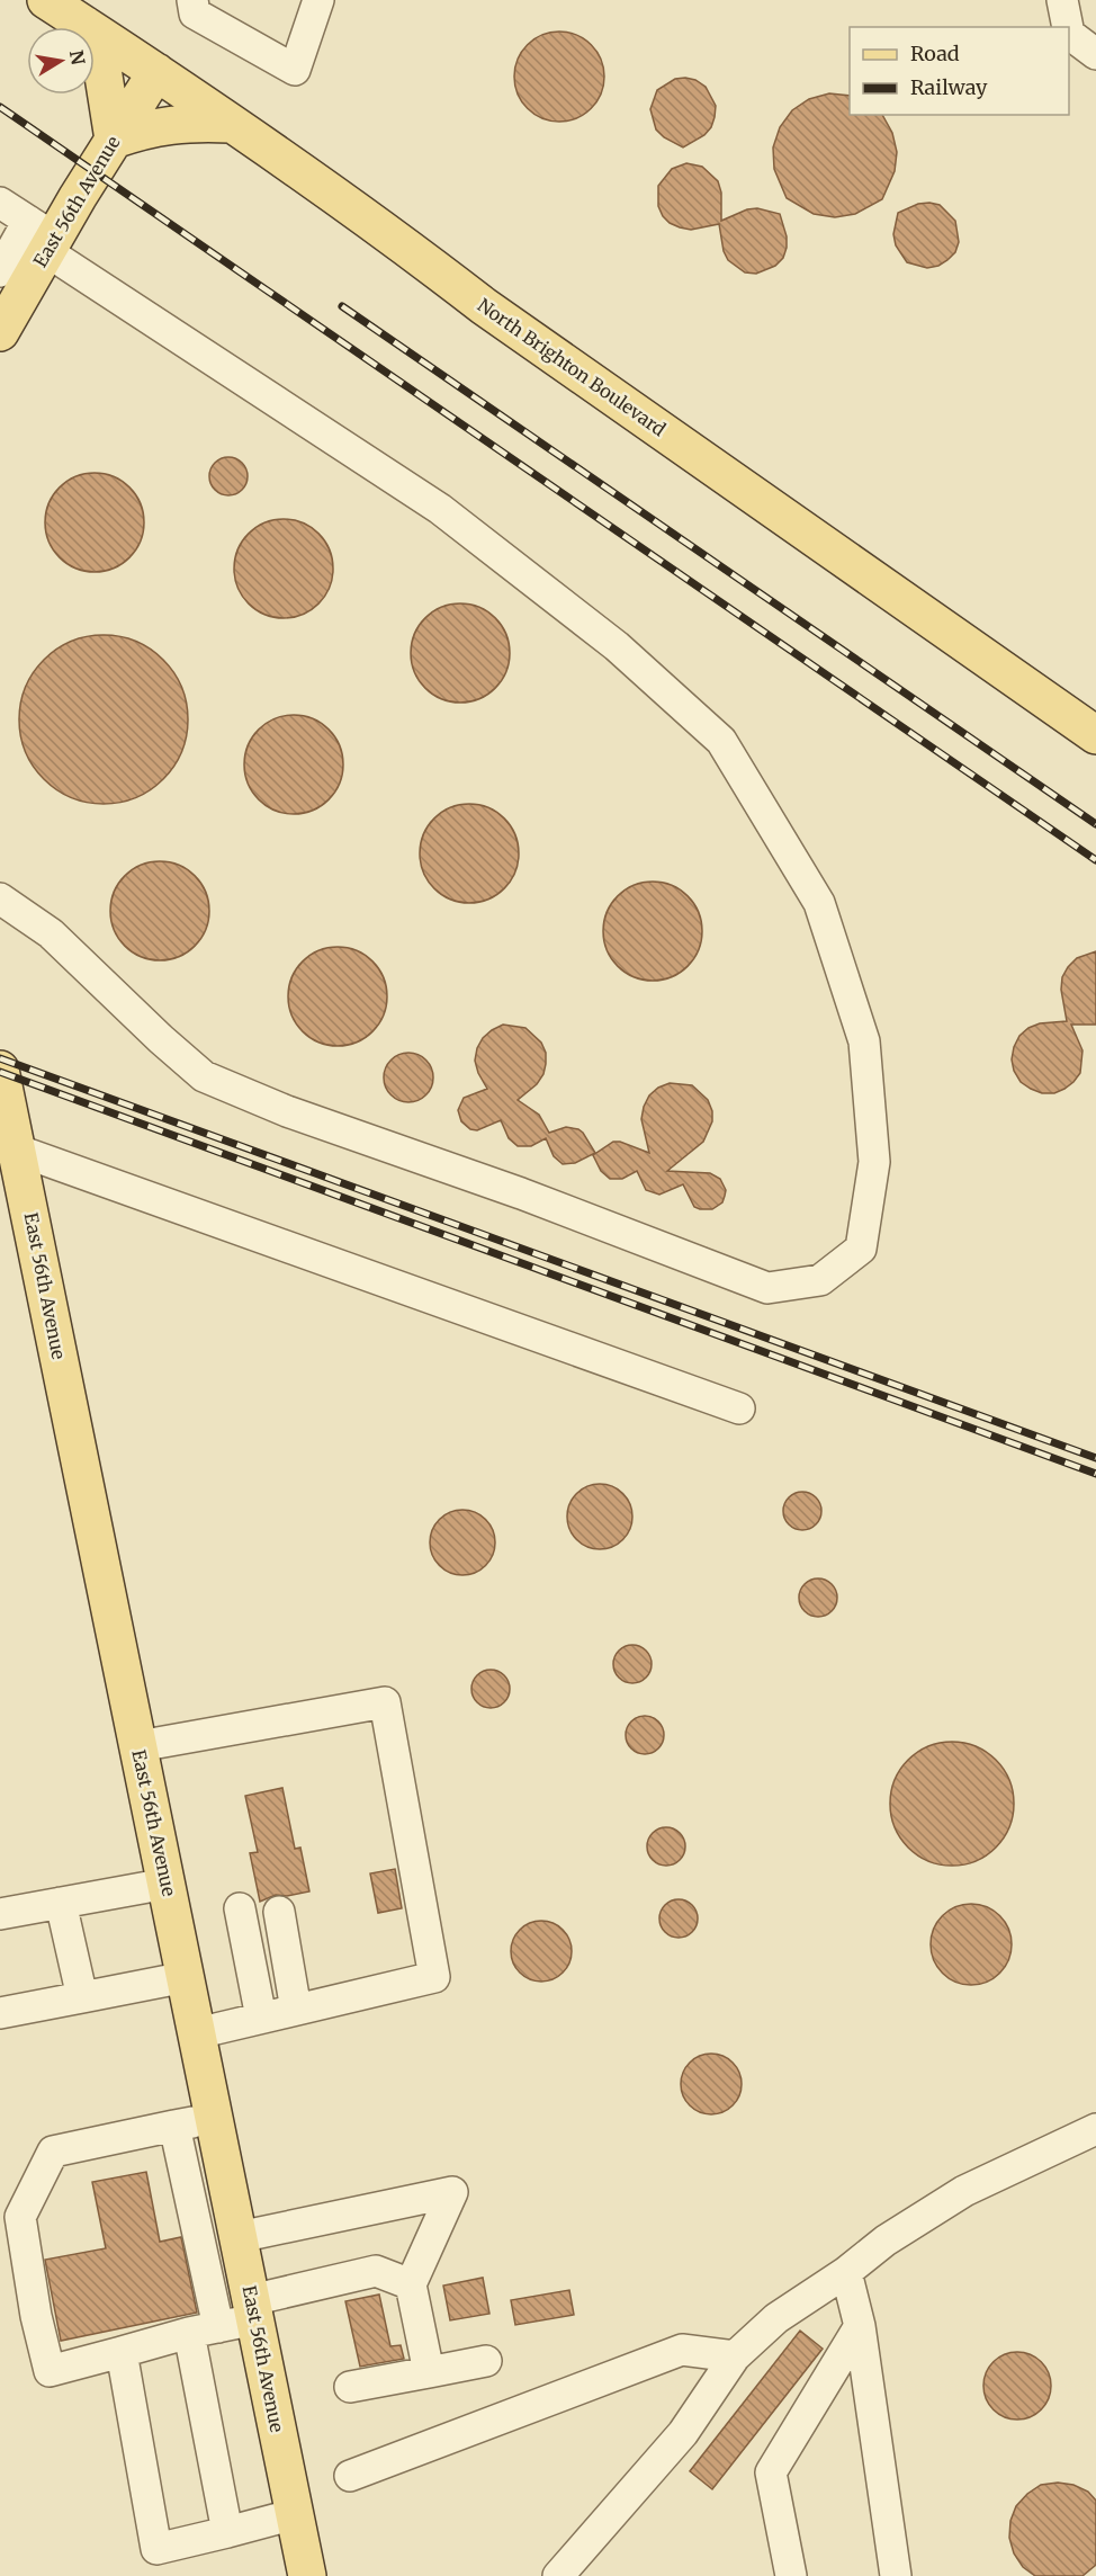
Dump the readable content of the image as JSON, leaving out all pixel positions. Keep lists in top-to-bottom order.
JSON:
{
  "streets": {
    "main road": ["East 56th Avenue", "North Brighton Boulevard"]
  },
  "crossings": [
    ["East 56th Avenue", "North Brighton Boulevard"]
  ],
  "legend": ["Road", "Railway"],
  "north": "right"
}
